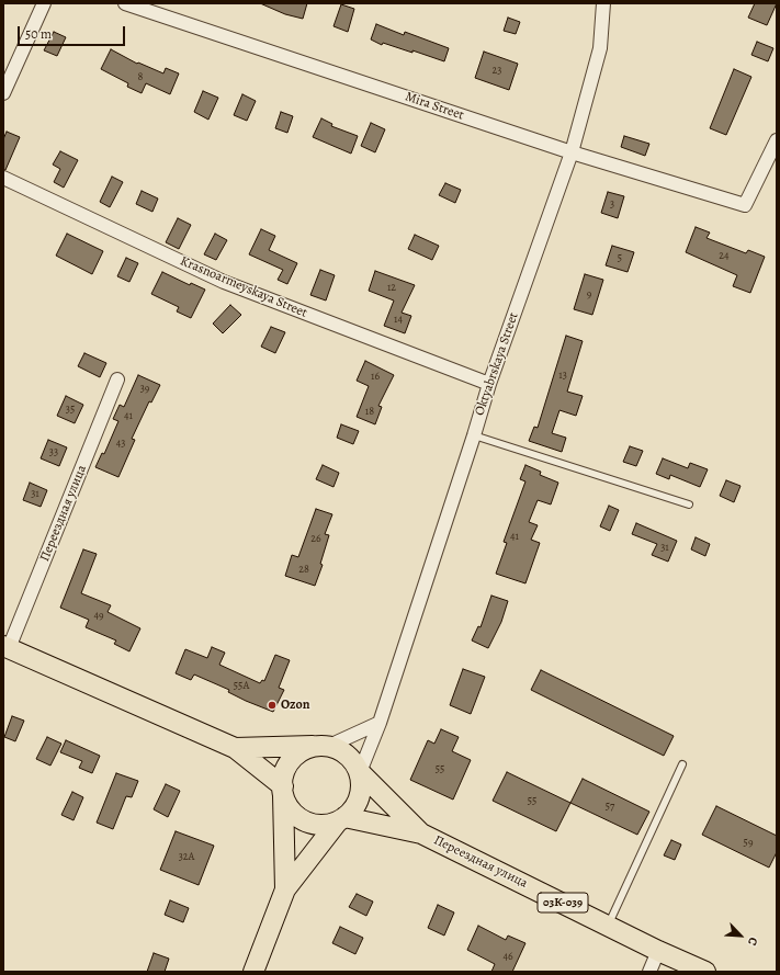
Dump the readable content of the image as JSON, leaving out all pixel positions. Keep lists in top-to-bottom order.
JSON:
{
  "streets": {
    "main road": ["Переездная улица", "03К-039"],
    "street": ["Mira Street", "Krasnoarmeyskaya Street", "Oktyabrskaya Street"]
  },
  "crossings": [
    ["Mira Street", "Oktyabrskaya Street"],
    ["Krasnoarmeyskaya Street", "Oktyabrskaya Street"],
    ["Oktyabrskaya Street", "Переездная улица"]
  ],
  "places": ["Ozon"],
  "house_numbers": [
    "23",
    "8",
    "3",
    "24",
    "5",
    "12",
    "9",
    "14",
    "13",
    "16",
    "39",
    "35",
    "18",
    "41",
    "43",
    "33",
    "31",
    "41",
    "26",
    "31",
    "28",
    "49",
    "55А",
    "55",
    "55",
    "57",
    "59",
    "32А",
    "46"
  ],
  "scale_bar": "50 m",
  "north": "bottom right"
}
